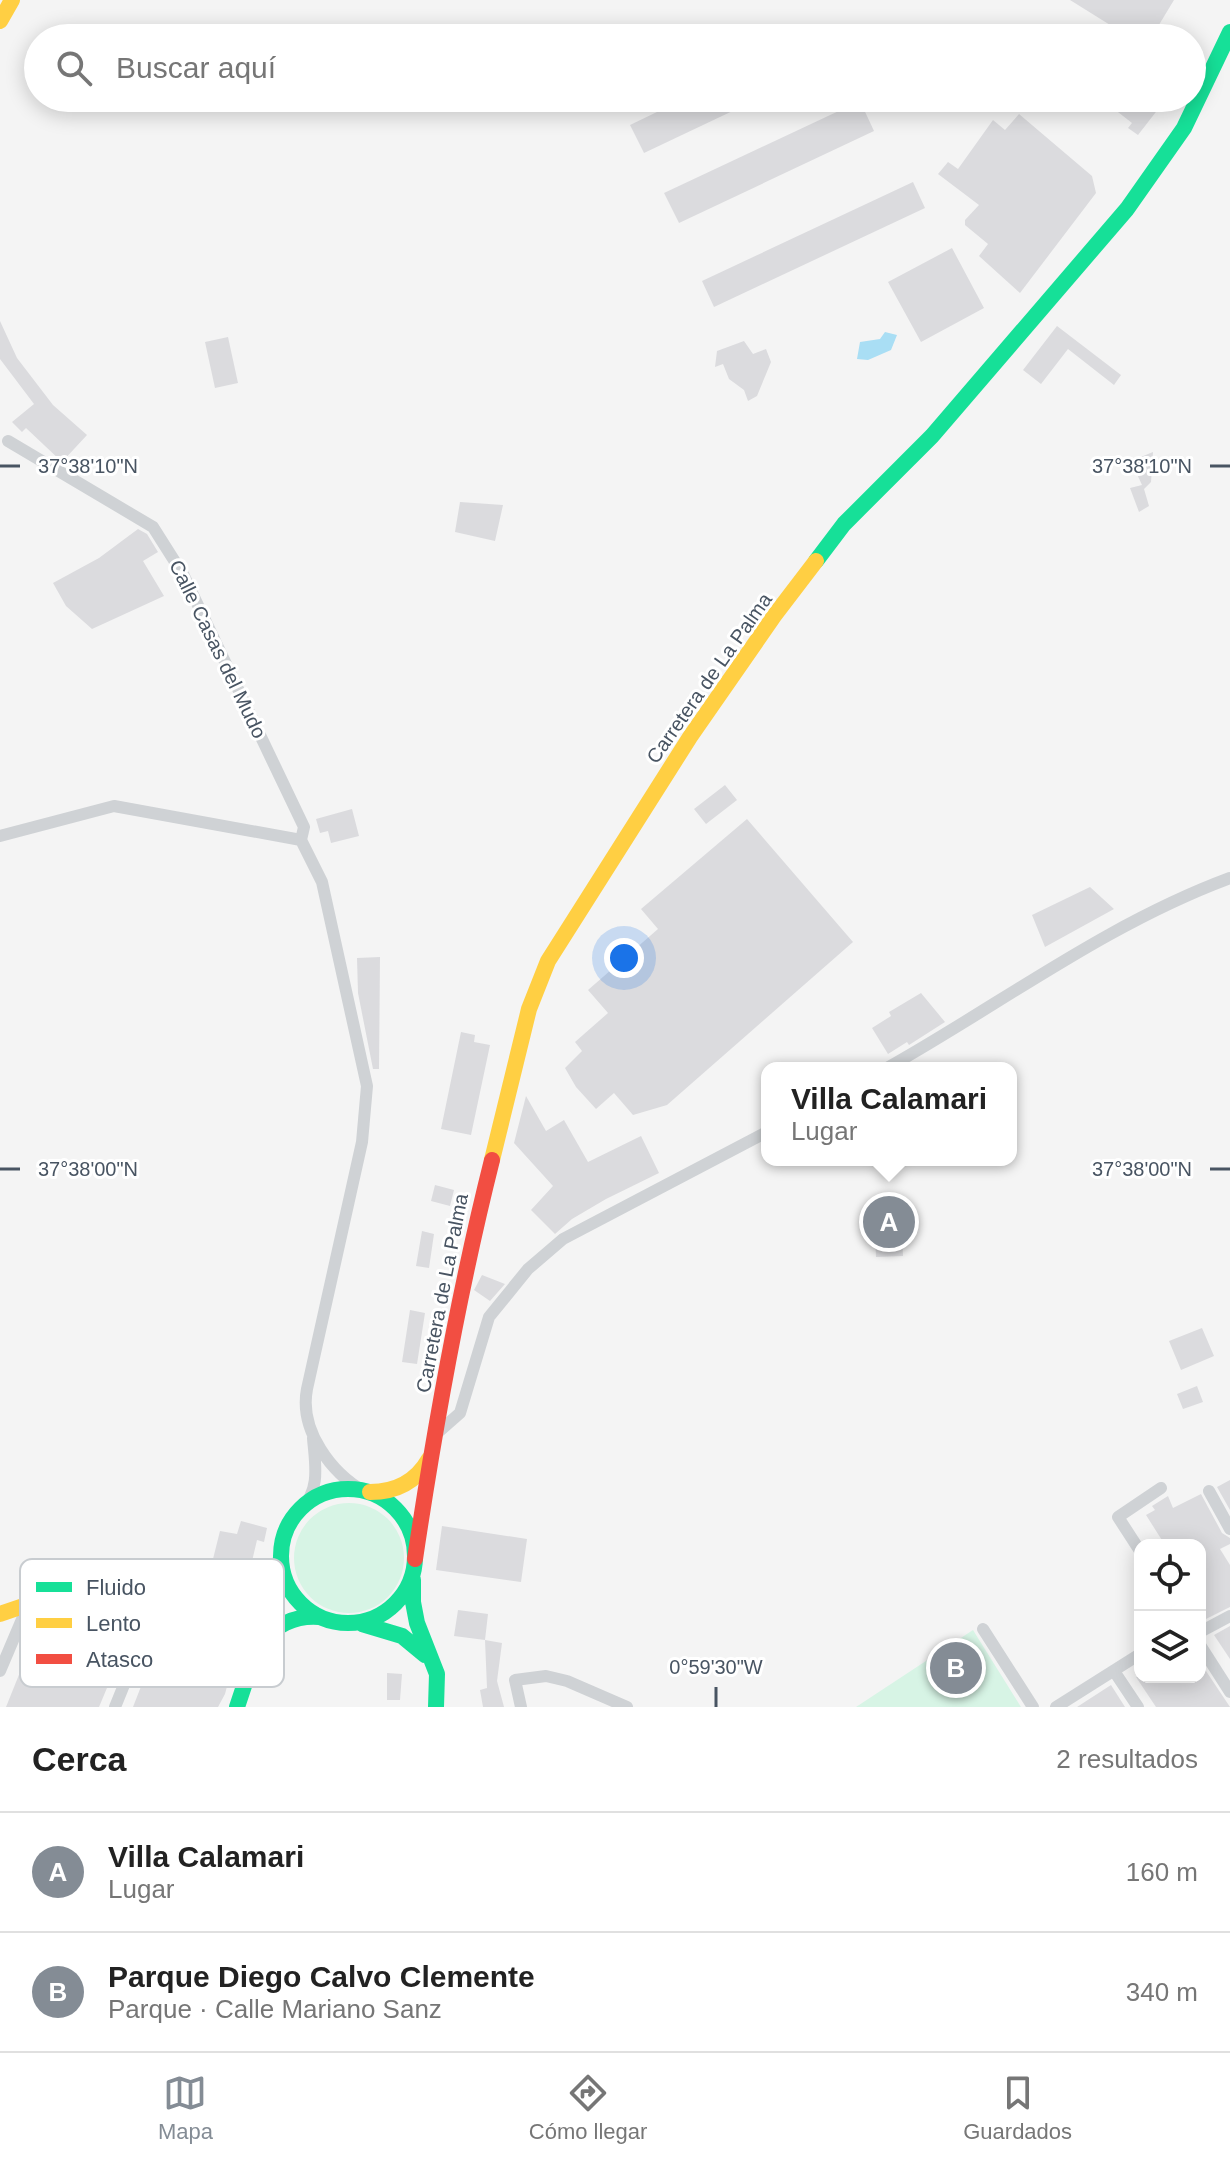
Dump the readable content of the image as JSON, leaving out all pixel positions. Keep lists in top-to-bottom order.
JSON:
{
  "streets": {
    "main road": ["Carretera de La Palma"],
    "street": ["Calle Casas del Mudo"]
  },
  "legend": ["Fluido", "Lento", "Atasco"],
  "page": {
    "search": "Buscar aquí",
    "popup": ["Villa Calamari", "Lugar"],
    "pins": ["A", "B"],
    "heading": ["Cerca", "2 resultados"],
    "list": [
      {
        "mark": "A",
        "name": "Villa Calamari",
        "note": "Lugar",
        "value": "160 m"
      },
      {
        "mark": "B",
        "name": "Parque Diego Calvo Clemente",
        "note": "Parque · Calle Mariano Sanz",
        "value": "340 m"
      }
    ],
    "nav": ["Mapa", "Cómo llegar", "Guardados"]
  },
  "coordinates": ["37°38'10\"N", "37°38'00\"N", "0°59'30\"W"]
}
